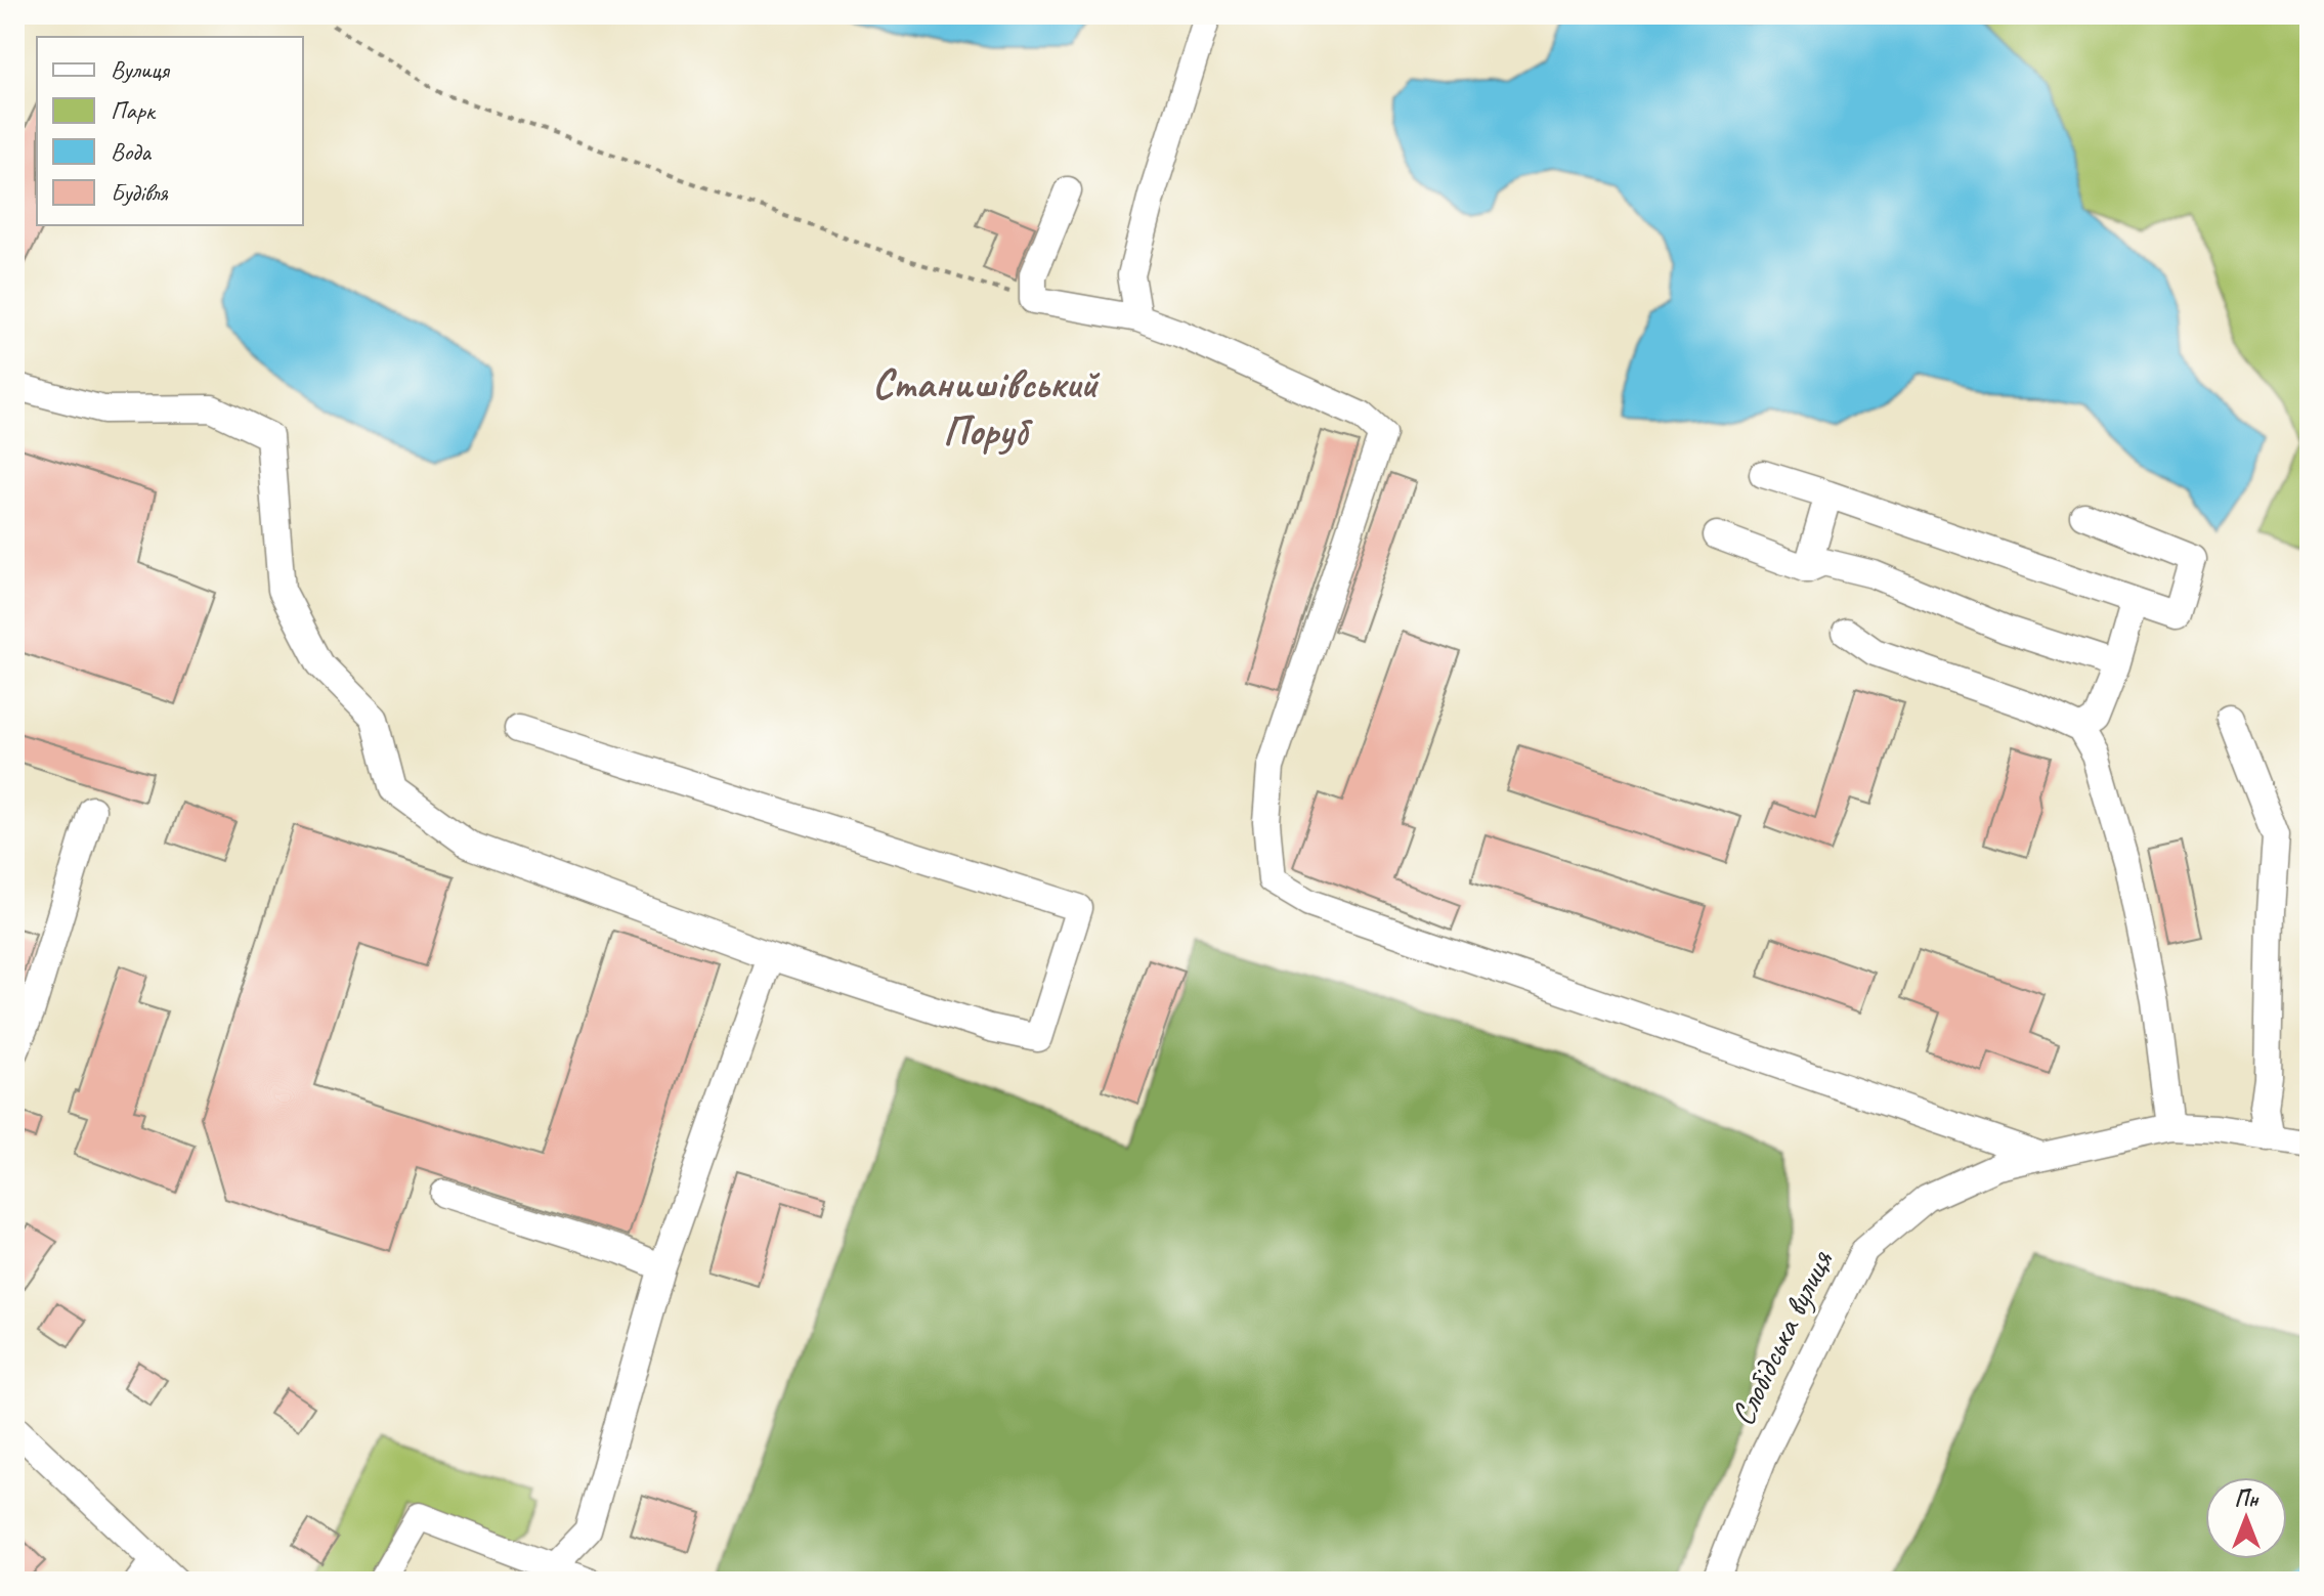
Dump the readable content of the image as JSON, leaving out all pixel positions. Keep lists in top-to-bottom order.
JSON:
{
  "streets": {
    "street": ["Слобідська вулиця"]
  },
  "districts": ["Станишівський Поруб"],
  "legend": [
    "Вулиця",
    "Парк",
    "Вода",
    "Будівля"
  ],
  "north": "top"
}
